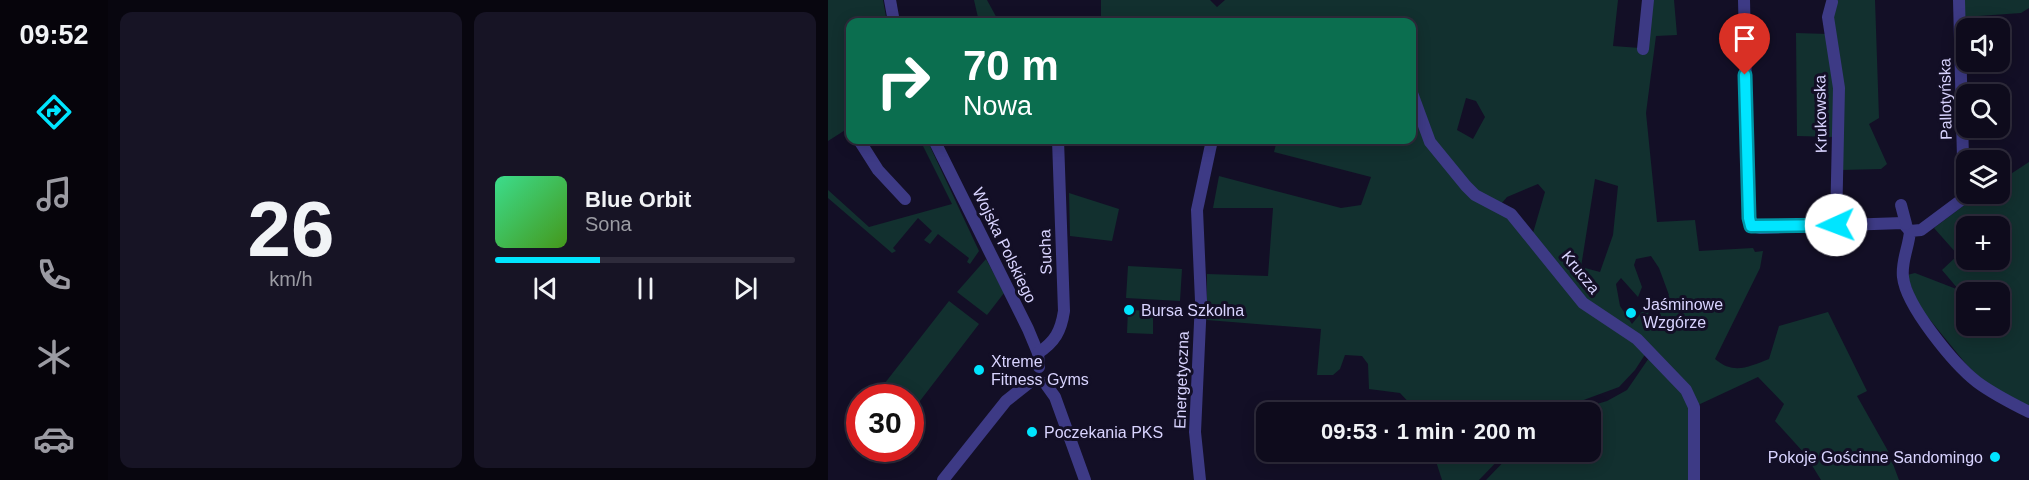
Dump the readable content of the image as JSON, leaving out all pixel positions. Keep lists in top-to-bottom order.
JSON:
{
  "streets": {
    "street": [
      "Pallotyńska",
      "Krukowska",
      "Wojska Polskiego",
      "Sucha",
      "Krucza",
      "Energetyczna"
    ]
  },
  "crossings": [
    ["Wojska Polskiego", "Sucha"]
  ],
  "places": [
    "Bursa Szkolna",
    "Jaśminowe Wzgórze",
    "Xtreme Fitness Gyms",
    "Poczekania PKS",
    "Pokoje Gościnne Sandomingo"
  ],
  "page": {
    "tabs": "09:52",
    "tile": ["26", "km/h"],
    "map_buttons": ["+", "−"],
    "turn": ["70 m", "Nowa"],
    "song": ["Blue Orbit", "Sona"],
    "limit": "30",
    "trip": "09:53 · 1 min · 200 m"
  }
}
